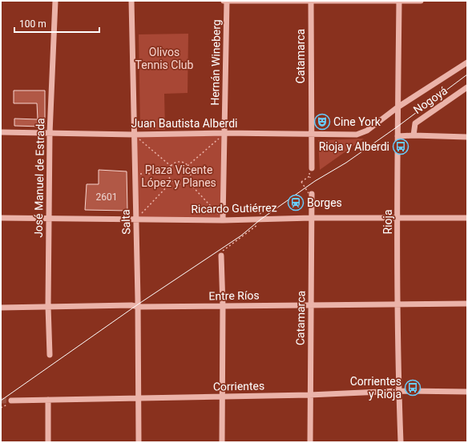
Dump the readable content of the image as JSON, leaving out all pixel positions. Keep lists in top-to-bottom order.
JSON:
{
  "streets": {
    "street": [
      "Catamarca",
      "Hernán Wineberg",
      "Nogoyá",
      "Juan Bautista Alberdi",
      "José Manuel de Estrada",
      "Ricardo Gutiérrez",
      "Salta",
      "Rioja",
      "Entre Ríos",
      "Corrientes"
    ]
  },
  "crossings": [
    ["Catamarca", "Juan Bautista Alberdi"],
    ["Catamarca", "Ricardo Gutiérrez"],
    ["Catamarca", "Entre Ríos"],
    ["Catamarca", "Corrientes"],
    ["Hernán Wineberg", "Juan Bautista Alberdi"],
    ["Hernán Wineberg", "Ricardo Gutiérrez"],
    ["Juan Bautista Alberdi", "José Manuel de Estrada"],
    ["Juan Bautista Alberdi", "Salta"],
    ["Juan Bautista Alberdi", "Rioja"],
    ["José Manuel de Estrada", "Ricardo Gutiérrez"],
    ["José Manuel de Estrada", "Entre Ríos"],
    ["Ricardo Gutiérrez", "Salta"],
    ["Ricardo Gutiérrez", "Rioja"],
    ["Salta", "Entre Ríos"],
    ["Salta", "Corrientes"],
    ["Rioja", "Entre Ríos"],
    ["Rioja", "Corrientes"]
  ],
  "parks": ["Olivos Tennis Club", "Plaza Vicente López y Planes"],
  "places": {
    "theatre": ["Cine York"],
    "bus stop": ["Rioja y Alberdi", "Corrientes y Rioja"],
    "station": ["Borges"]
  },
  "house_numbers": ["2601"],
  "scale_bar": "100 m"
}
